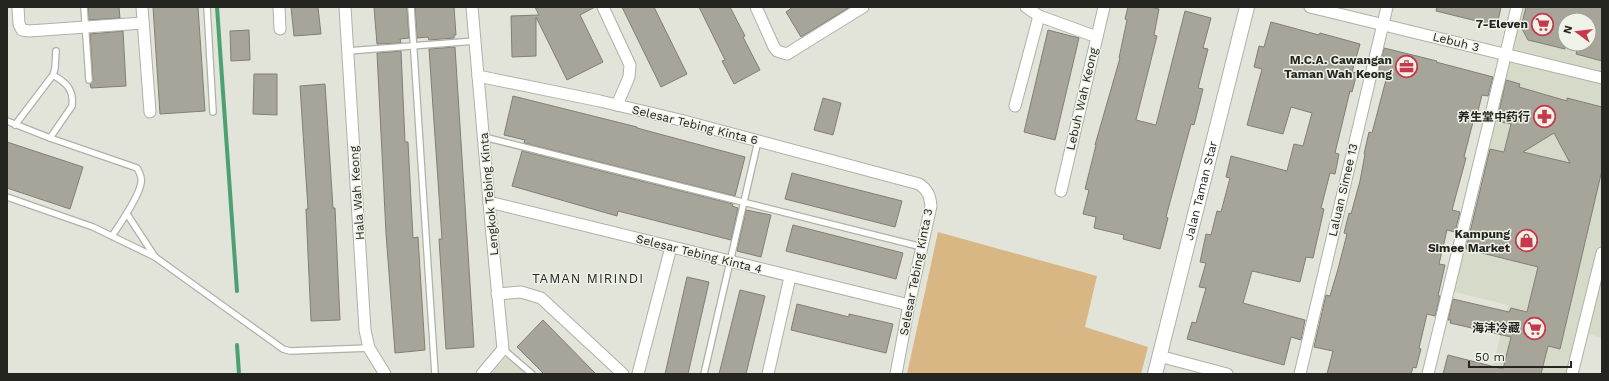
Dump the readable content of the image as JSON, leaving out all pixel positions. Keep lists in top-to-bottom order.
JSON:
{
  "streets": {
    "street": [
      "Lebuh 3",
      "Lebuh Wah Keong",
      "Selesar Tebing Kinta 6",
      "Jalan Taman Star",
      "Laluan Simee 13",
      "Hala Wah Keong",
      "Lengkok Tebing Kinta",
      "Selesar Tebing Kinta 4",
      "Selesar Tebing Kinta 3"
    ]
  },
  "crossings": [
    ["Lebuh 3", "Laluan Simee 13"],
    ["Selesar Tebing Kinta 6", "Lengkok Tebing Kinta"],
    ["Selesar Tebing Kinta 6", "Selesar Tebing Kinta 3"],
    ["Lengkok Tebing Kinta", "Selesar Tebing Kinta 4"],
    ["Selesar Tebing Kinta 4", "Selesar Tebing Kinta 3"]
  ],
  "districts": ["TAMAN MIRINDI"],
  "places": {
    "supermarket": ["7-Eleven", "海沣冷藏"],
    "office": ["M.C.A. Cawangan Taman Wah Keong"],
    "pharmacy": ["养生堂中药行"],
    "shop": ["Kampung Simee Market"]
  },
  "scale_bar": "50 m",
  "north": "left"
}
